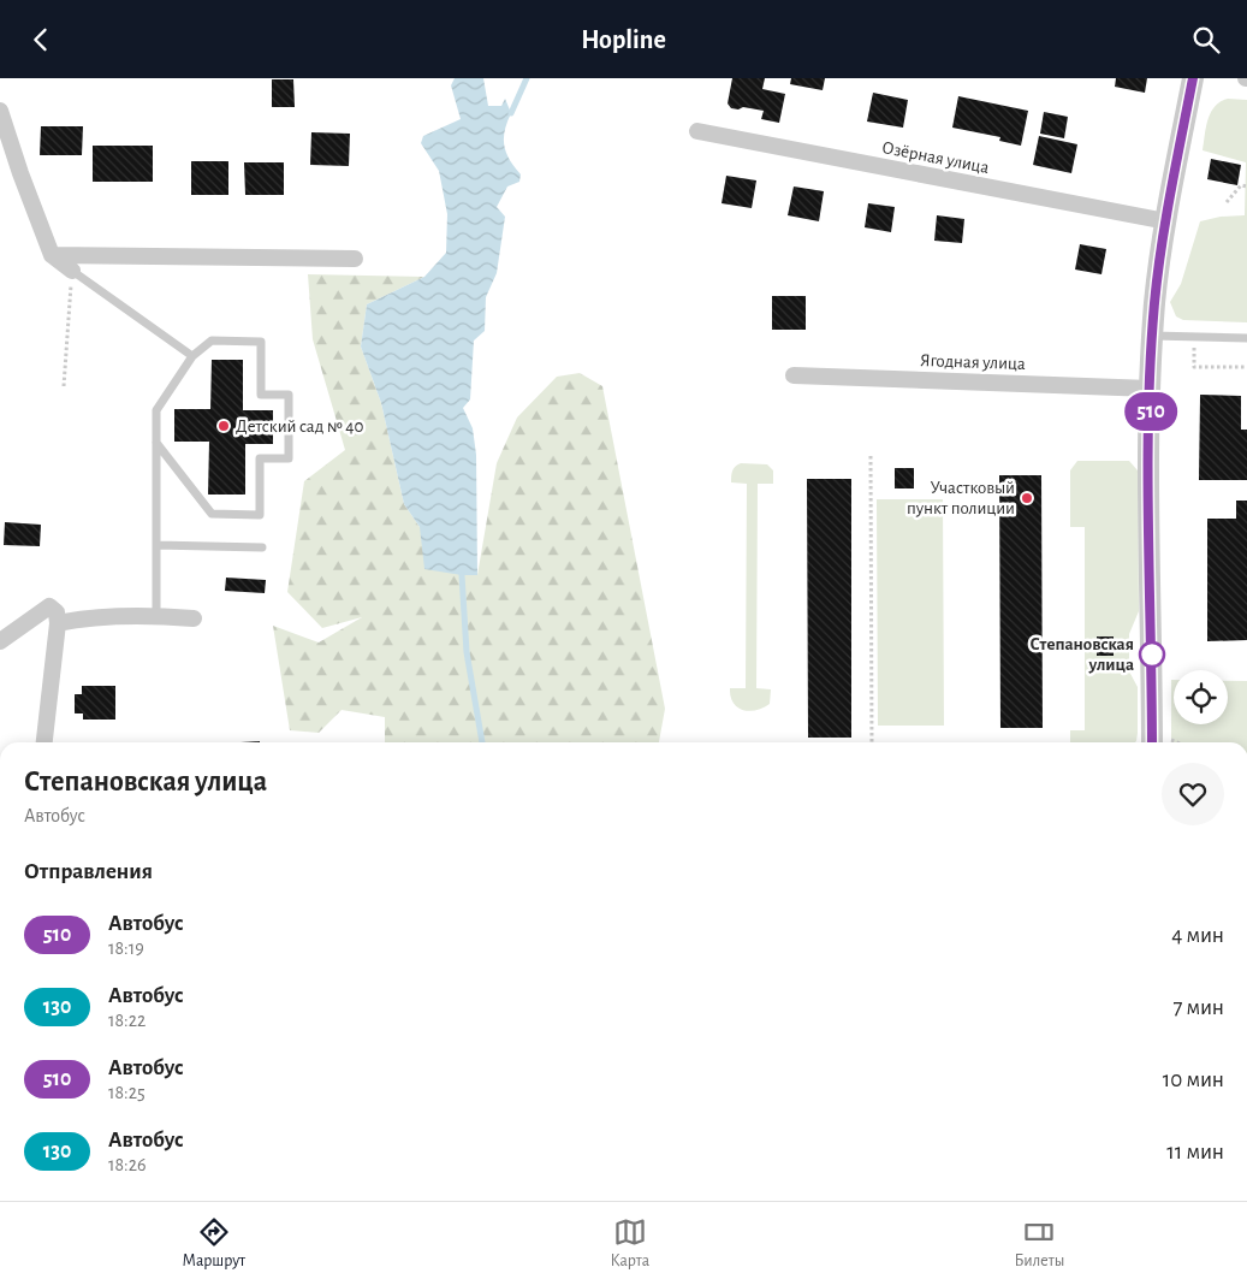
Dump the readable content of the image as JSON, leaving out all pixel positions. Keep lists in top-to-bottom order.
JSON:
{
  "streets": {
    "street": ["Озёрная улица", "Ягодная улица"]
  },
  "places": ["Детский сад № 40", "Участковый пункт полиции", "Степановская улица"],
  "lines": ["bus line 510"],
  "page": {
    "header": "Hopline",
    "on_map": "510",
    "heading": [
      ["Степановская улица", "Автобус"],
      "Отправления"
    ],
    "list": [
      {
        "mark": "510",
        "name": "Автобус",
        "note": "18:19",
        "value": "4 мин"
      },
      {
        "mark": "130",
        "name": "Автобус",
        "note": "18:22",
        "value": "7 мин"
      },
      {
        "mark": "510",
        "name": "Автобус",
        "note": "18:25",
        "value": "10 мин"
      },
      {
        "mark": "130",
        "name": "Автобус",
        "note": "18:26",
        "value": "11 мин"
      }
    ],
    "tabs": ["Маршрут", "Карта", "Билеты"]
  }
}
